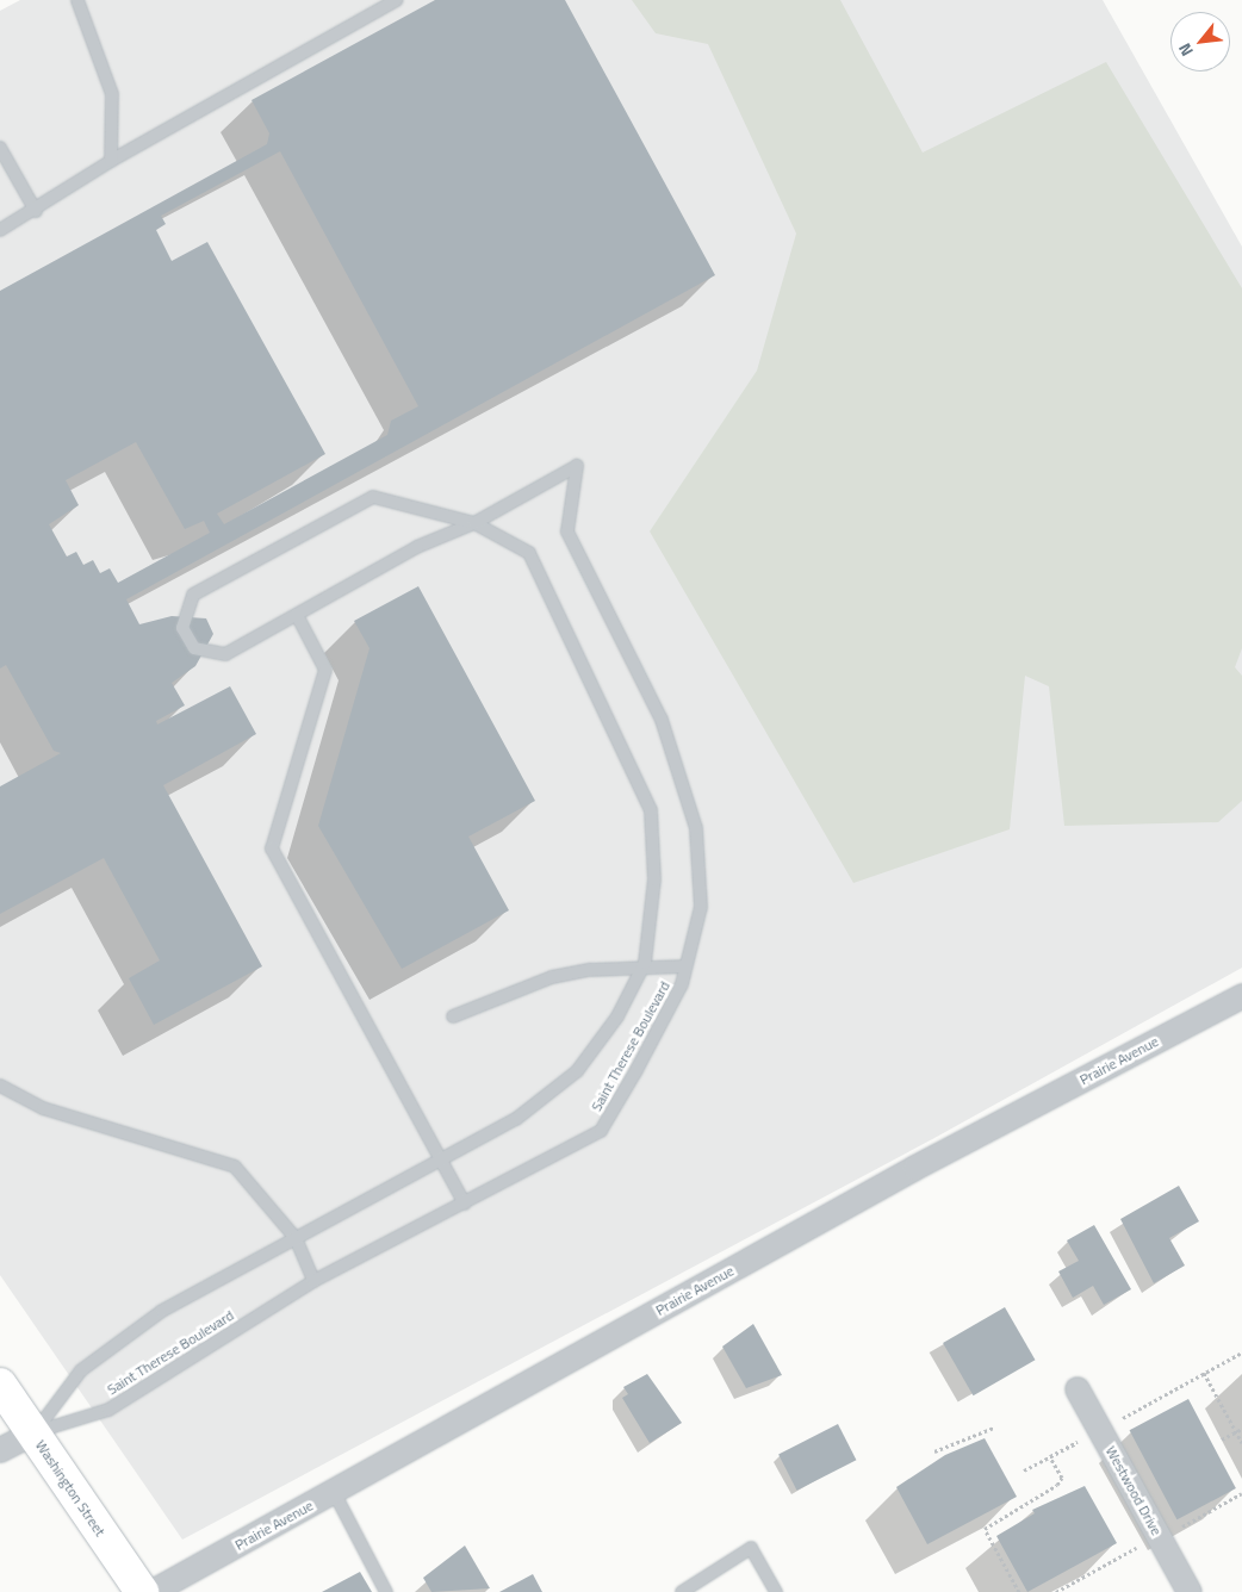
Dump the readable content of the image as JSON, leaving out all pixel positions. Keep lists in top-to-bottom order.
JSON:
{
  "streets": {
    "main road": ["Washington Street"],
    "street": ["Prairie Avenue", "Westwood Drive"],
    "lane": ["Saint Therese Boulevard"]
  },
  "crossings": [
    ["Saint Therese Boulevard", "Washington Street"]
  ],
  "north": "bottom left"
}
